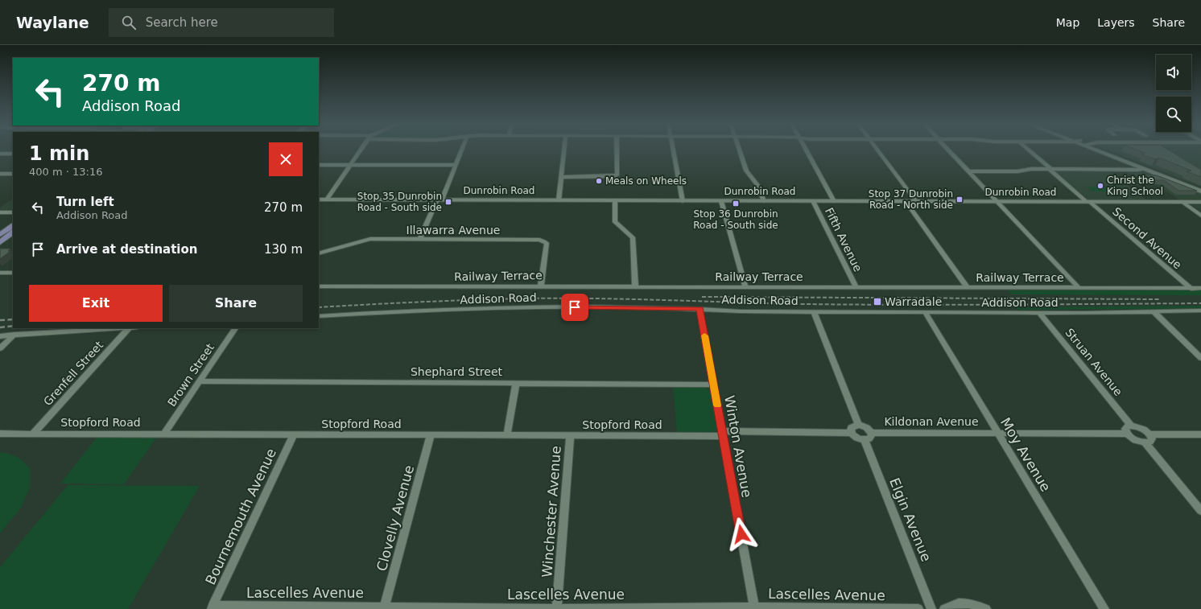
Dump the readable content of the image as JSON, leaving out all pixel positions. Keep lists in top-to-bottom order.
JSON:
{
  "streets": {
    "street": [
      "Dunrobin Road",
      "Illawarra Avenue",
      "Second Avenue",
      "Fifth Avenue",
      "Railway Terrace",
      "Addison Road",
      "Struan Avenue",
      "Shephard Street",
      "Grenfell Street",
      "Brown Street",
      "Kildonan Avenue",
      "Stopford Road",
      "Winton Avenue",
      "Moy Avenue",
      "Winchester Avenue",
      "Bournemouth Avenue",
      "Clovelly Avenue",
      "Elgin Avenue",
      "Lascelles Avenue"
    ]
  },
  "crossings": [
    ["Dunrobin Road", "Second Avenue"],
    ["Dunrobin Road", "Fifth Avenue"],
    ["Illawarra Avenue", "Railway Terrace"],
    ["Second Avenue", "Railway Terrace"],
    ["Fifth Avenue", "Railway Terrace"],
    ["Addison Road", "Struan Avenue"],
    ["Addison Road", "Winton Avenue"],
    ["Addison Road", "Moy Avenue"],
    ["Shephard Street", "Brown Street"],
    ["Shephard Street", "Winton Avenue"],
    ["Grenfell Street", "Stopford Road"],
    ["Brown Street", "Stopford Road"],
    ["Kildonan Avenue", "Moy Avenue"],
    ["Kildonan Avenue", "Elgin Avenue"],
    ["Stopford Road", "Winton Avenue"],
    ["Stopford Road", "Winchester Avenue"],
    ["Stopford Road", "Bournemouth Avenue"],
    ["Stopford Road", "Clovelly Avenue"],
    ["Winton Avenue", "Lascelles Avenue"],
    ["Winchester Avenue", "Lascelles Avenue"],
    ["Bournemouth Avenue", "Lascelles Avenue"],
    ["Clovelly Avenue", "Lascelles Avenue"]
  ],
  "places": {
    "other": ["Meals on Wheels", "Christ the King School"],
    "transit": [
      "Stop 37 Dunrobin Road - North side",
      "Stop 35 Dunrobin Road - South side",
      "Stop 36 Dunrobin Road - South side",
      "Warradale"
    ]
  },
  "page": {
    "header": "Waylane",
    "search": "Search here",
    "nav": ["Map", "Layers", "Share"],
    "turn": ["270 m", "Addison Road"],
    "heading": ["1 min", "400 m · 13:16"],
    "list": [
      {
        "name": "Turn left",
        "note": "Addison Road",
        "value": "270 m"
      },
      {
        "name": "Arrive at destination",
        "value": "130 m"
      }
    ],
    "buttons": ["Exit", "Share"]
  }
}
